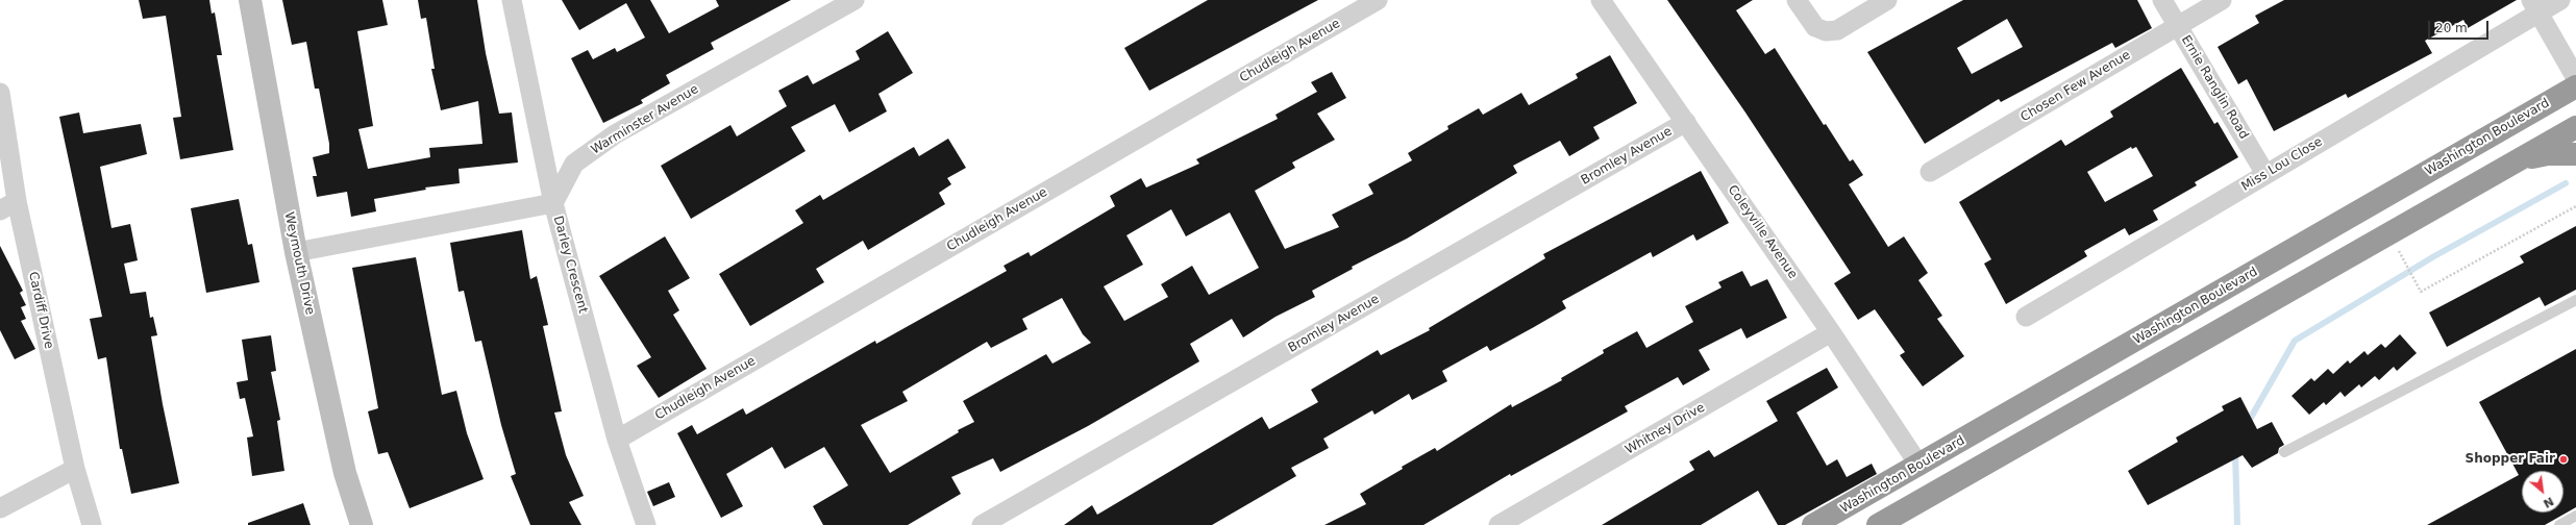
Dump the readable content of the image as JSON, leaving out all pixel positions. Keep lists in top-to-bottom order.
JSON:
{
  "streets": {
    "highway": ["Washington Boulevard"],
    "street": [
      "Chudleigh Avenue",
      "Chosen Few Avenue",
      "Ernie Ranglin Road",
      "Warminster Avenue",
      "Bromley Avenue",
      "Miss Lou Close",
      "Coleyville Avenue",
      "Weymouth Drive",
      "Darley Crescent",
      "Cardiff Drive",
      "Whitney Drive"
    ]
  },
  "crossings": [
    ["Chudleigh Avenue", "Darley Crescent"],
    ["Chosen Few Avenue", "Ernie Ranglin Road"],
    ["Ernie Ranglin Road", "Miss Lou Close"],
    ["Warminster Avenue", "Darley Crescent"],
    ["Washington Boulevard", "Coleyville Avenue"],
    ["Bromley Avenue", "Coleyville Avenue"],
    ["Coleyville Avenue", "Whitney Drive"]
  ],
  "places": ["Shopper Fair"],
  "scale_bar": "20 m",
  "north": "bottom right"
}
